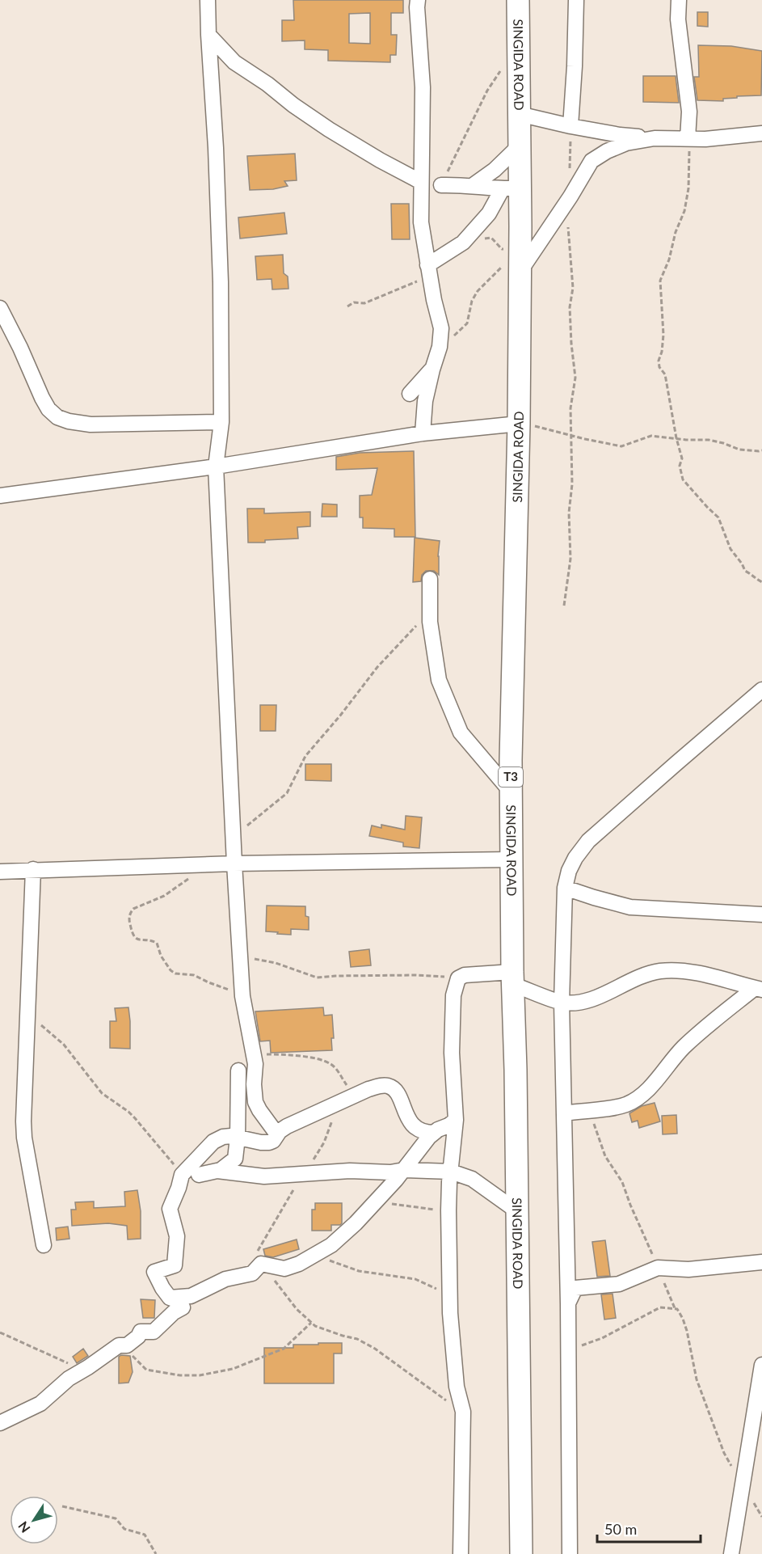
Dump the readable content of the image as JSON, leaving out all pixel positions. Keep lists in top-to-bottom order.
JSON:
{
  "streets": {
    "highway": ["SINGIDA ROAD", "T3"]
  },
  "scale_bar": "50 m",
  "north": "bottom left"
}
